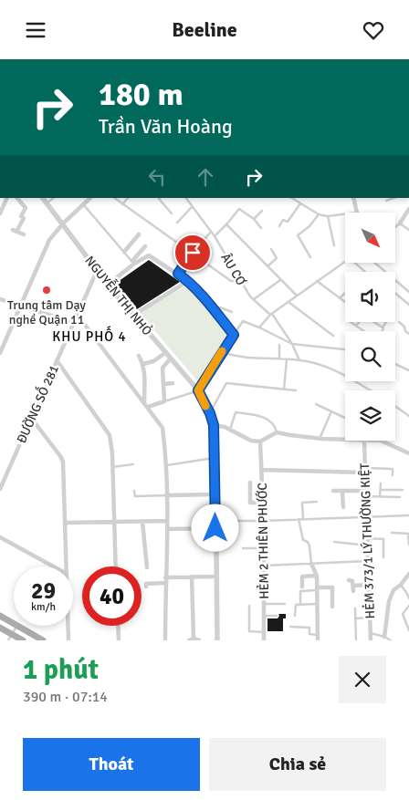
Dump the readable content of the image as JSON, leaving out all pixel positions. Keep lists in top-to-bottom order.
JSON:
{
  "streets": {
    "street": [
      "NGUYỄN THỊ NHỎ",
      "ĐƯỜNG SỐ 281",
      "HẺM 2 THIÊN PHƯỚC",
      "HẺM 373/1 LÝ THƯỜNG KIỆT"
    ],
    "lane": ["ÂU CƠ"]
  },
  "crossings": [
    ["NGUYỄN THỊ NHỎ", "ĐƯỜNG SỐ 281"]
  ],
  "districts": ["KHU PHỐ 4"],
  "places": ["Trung tâm Dạy nghề Quận 11"],
  "north": "bottom right",
  "page": {
    "header": "Beeline",
    "turn": ["180 m", "Trần Văn Hoàng"],
    "speed": "29 km/h",
    "limit": "40",
    "heading": ["1 phút", "390 m · 07:14"],
    "buttons": ["Thoát", "Chia sẻ"]
  }
}
